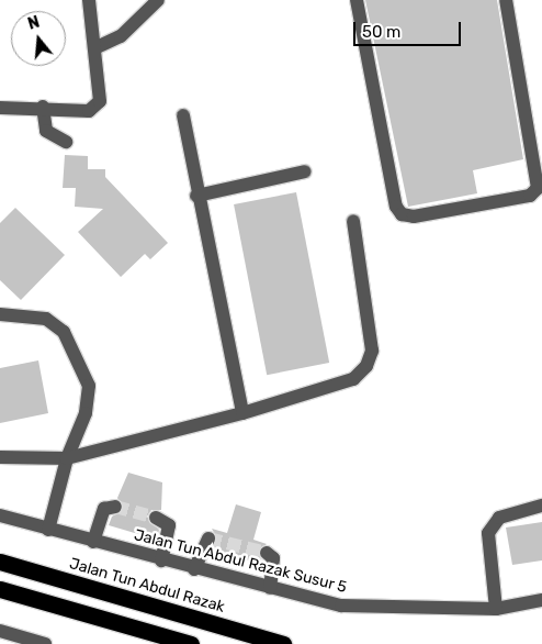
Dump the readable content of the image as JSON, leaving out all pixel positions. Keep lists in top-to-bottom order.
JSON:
{
  "streets": {
    "highway": ["Jalan Tun Abdul Razak"],
    "street": ["Jalan Tun Abdul Razak Susur 5"]
  },
  "scale_bar": "50 m",
  "north": "top"
}
